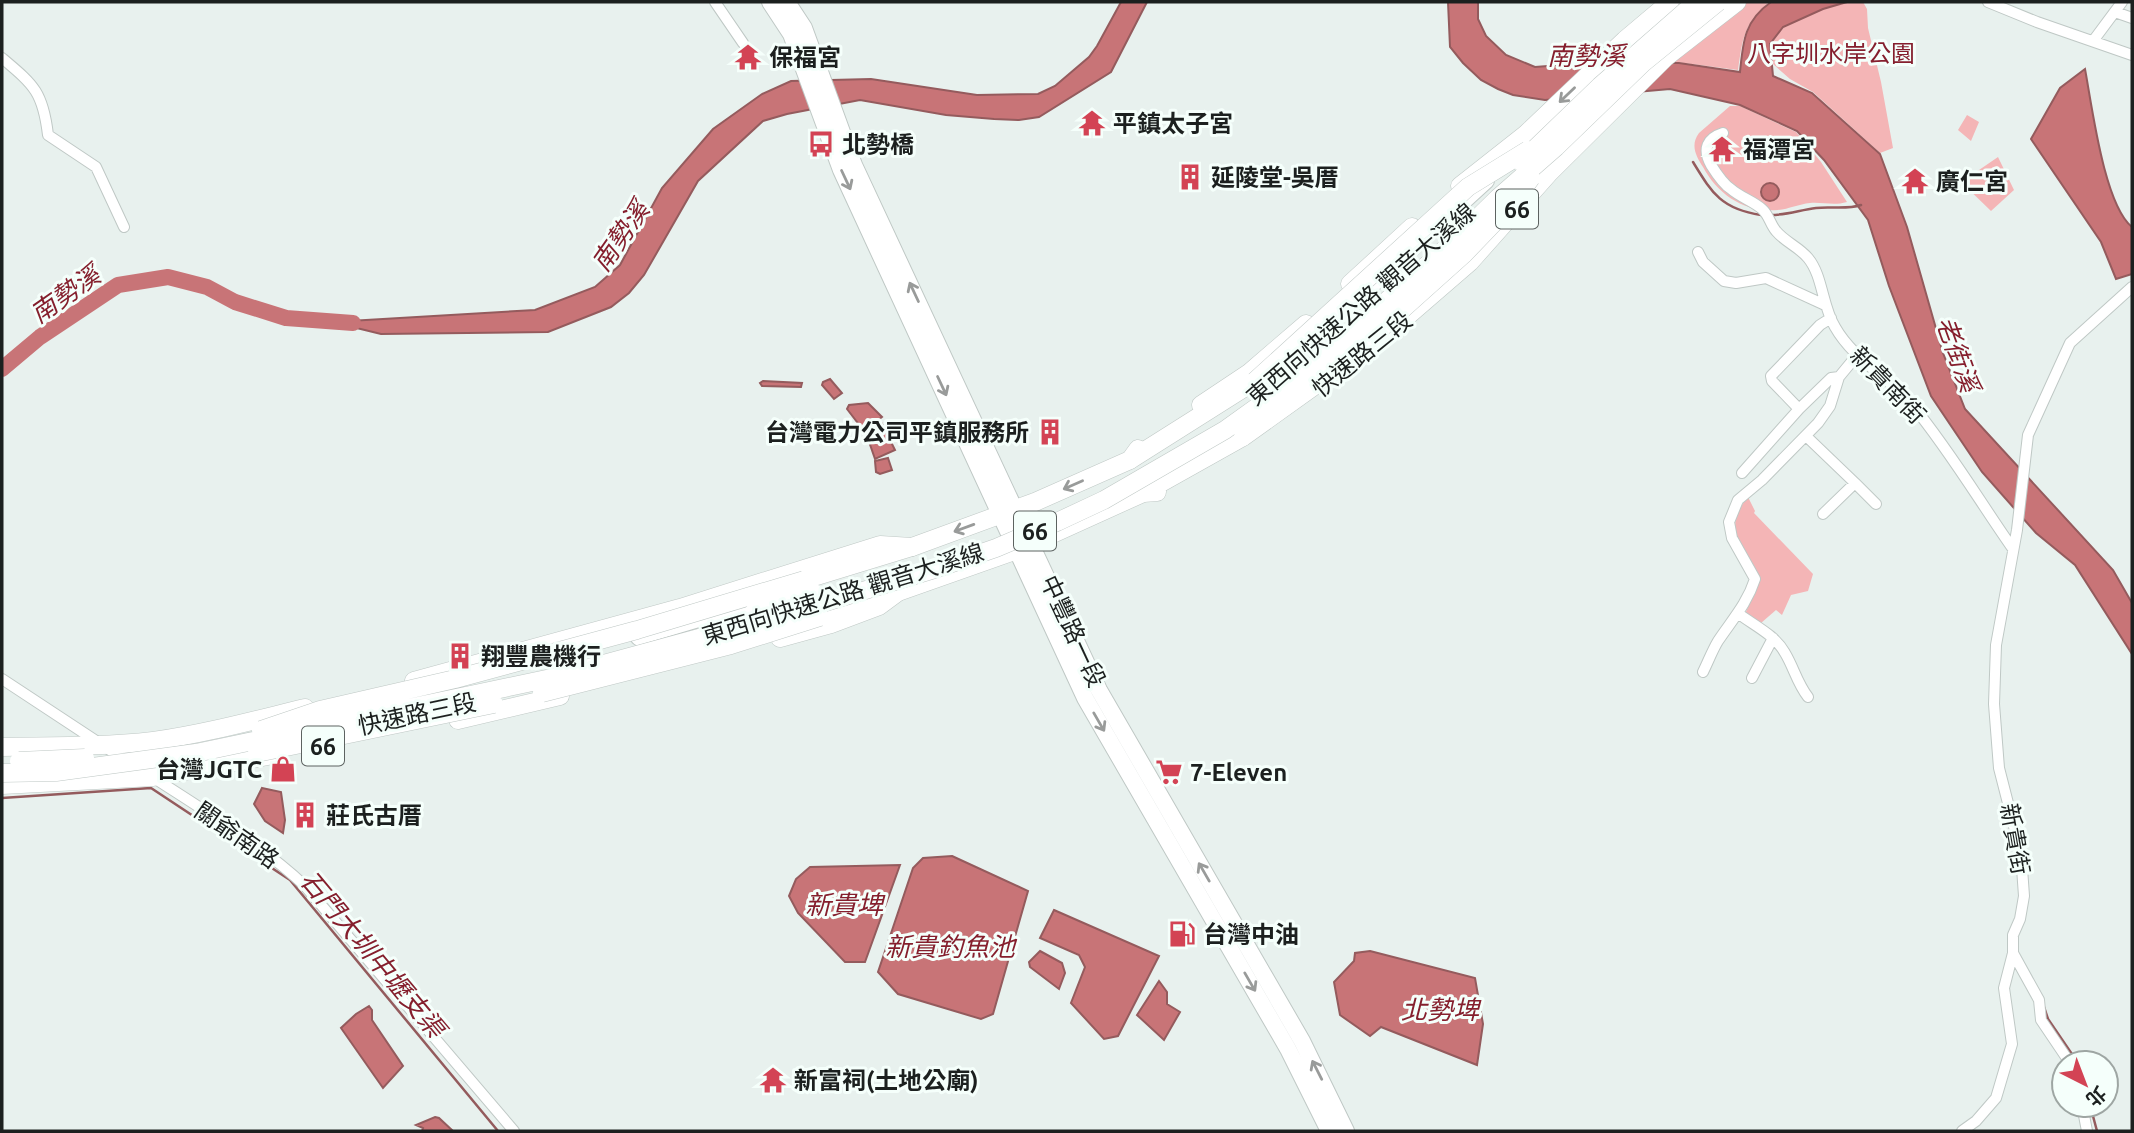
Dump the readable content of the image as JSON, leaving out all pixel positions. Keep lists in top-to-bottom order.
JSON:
{
  "streets": {
    "main road": [
      "66",
      "東西向快速公路 觀音大溪線",
      "快速路三段",
      "中豐路一段"
    ],
    "street": ["新貴南街", "關爺南路", "新貴街"]
  },
  "crossings": [
    ["66", "快速路三段"],
    ["66", "關爺南路"],
    ["快速路三段", "中豐路一段"],
    ["快速路三段", "關爺南路"],
    ["新貴南街", "新貴街"]
  ],
  "water": [
    "南勢溪",
    "老街溪",
    "新貴埤",
    "新貴釣魚池",
    "石門大圳中壢支渠",
    "北勢埤"
  ],
  "parks": ["八字圳水岸公園"],
  "places": {
    "temple": [
      "保福宮",
      "平鎮太子宮",
      "福潭宮",
      "廣仁宮",
      "新富祠(土地公廟)"
    ],
    "bus stop": ["北勢橋"],
    "building": [
      "延陵堂-吳厝",
      "台灣電力公司平鎮服務所",
      "翔豐農機行",
      "莊氏古厝"
    ],
    "shop": ["台灣JGTC"],
    "supermarket": ["7-Eleven"],
    "fuel station": ["台灣中油"]
  },
  "north": "bottom right"
}
